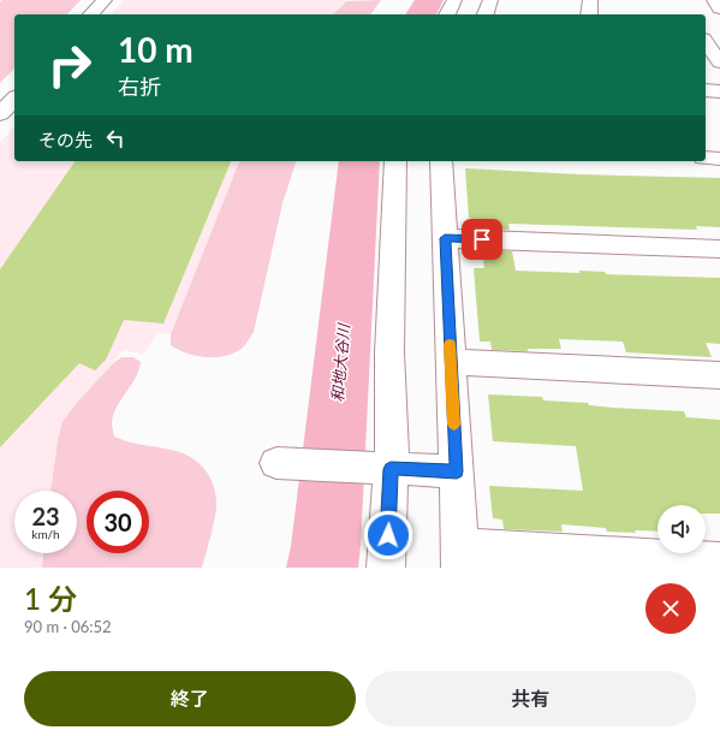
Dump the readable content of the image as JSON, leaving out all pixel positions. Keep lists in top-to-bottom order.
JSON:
{
  "water": ["和地大谷川"],
  "page": {
    "turn": ["10 m", "右折"],
    "then": "その先",
    "speed": "23 km/h",
    "limit": "30",
    "heading": ["1 分", "90 m · 06:52"],
    "buttons": ["終了", "共有"]
  }
}
